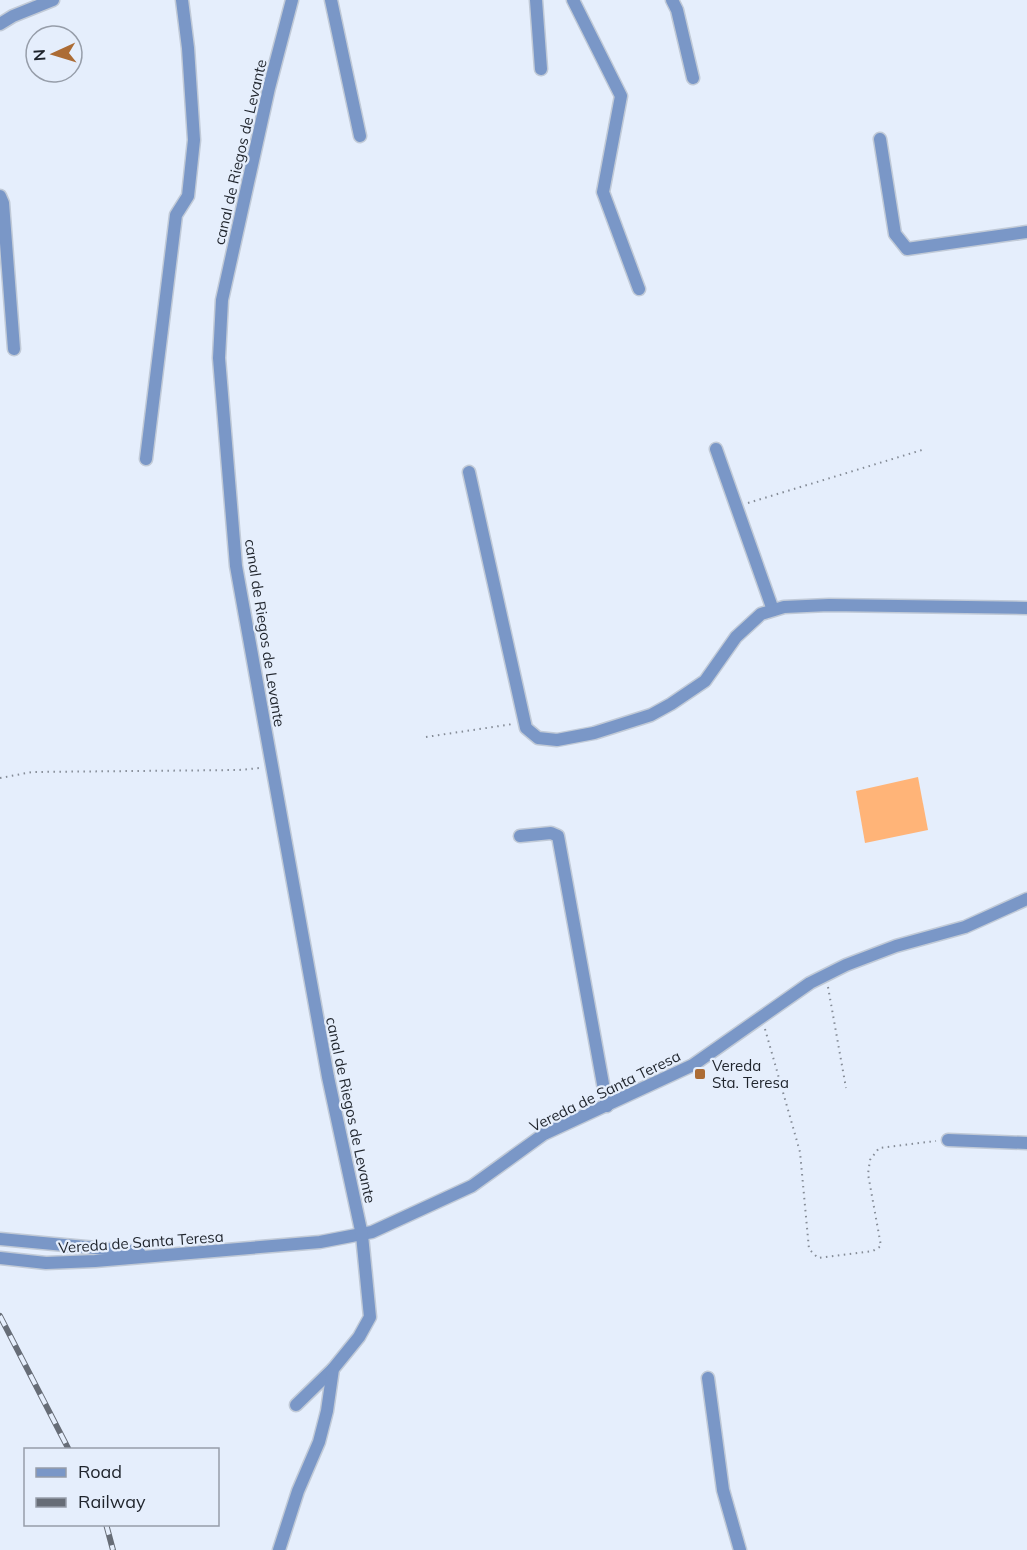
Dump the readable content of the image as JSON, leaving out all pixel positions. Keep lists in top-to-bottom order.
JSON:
{
  "streets": {
    "street": ["canal de Riegos de Levante", "Vereda de Santa Teresa"]
  },
  "crossings": [
    ["canal de Riegos de Levante", "Vereda de Santa Teresa"]
  ],
  "places": {
    "transit": ["Vereda Sta. Teresa"]
  },
  "legend": ["Road", "Railway"],
  "north": "left"
}
